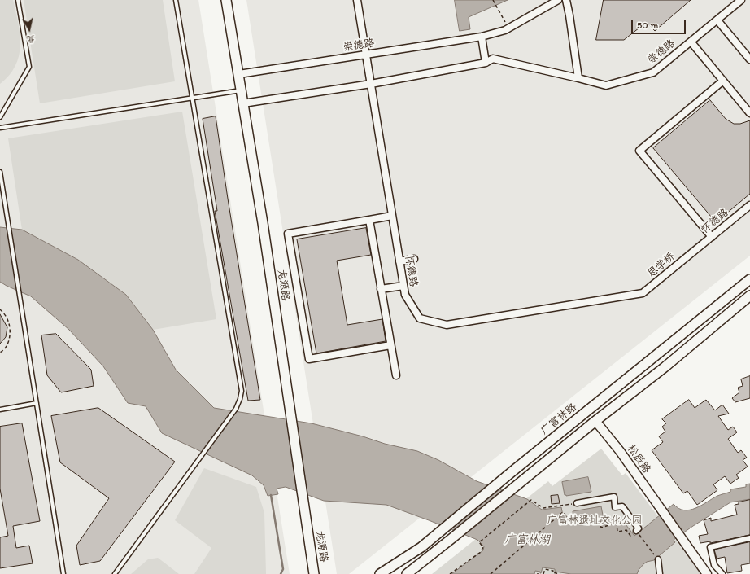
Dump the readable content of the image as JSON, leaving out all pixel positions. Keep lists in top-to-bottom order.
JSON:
{
  "streets": {
    "main road": ["龙源路", "广富林路"],
    "street": [
      "崇德路",
      "怀德路",
      "思学桥",
      "松辰路"
    ]
  },
  "crossings": [
    ["崇德路", "怀德路"],
    ["崇德路", "龙源路"],
    ["怀德路", "思学桥"]
  ],
  "water": ["广富林湖"],
  "parks": ["广富林遗址文化公园"],
  "scale_bar": "50 m",
  "north": "bottom"
}
